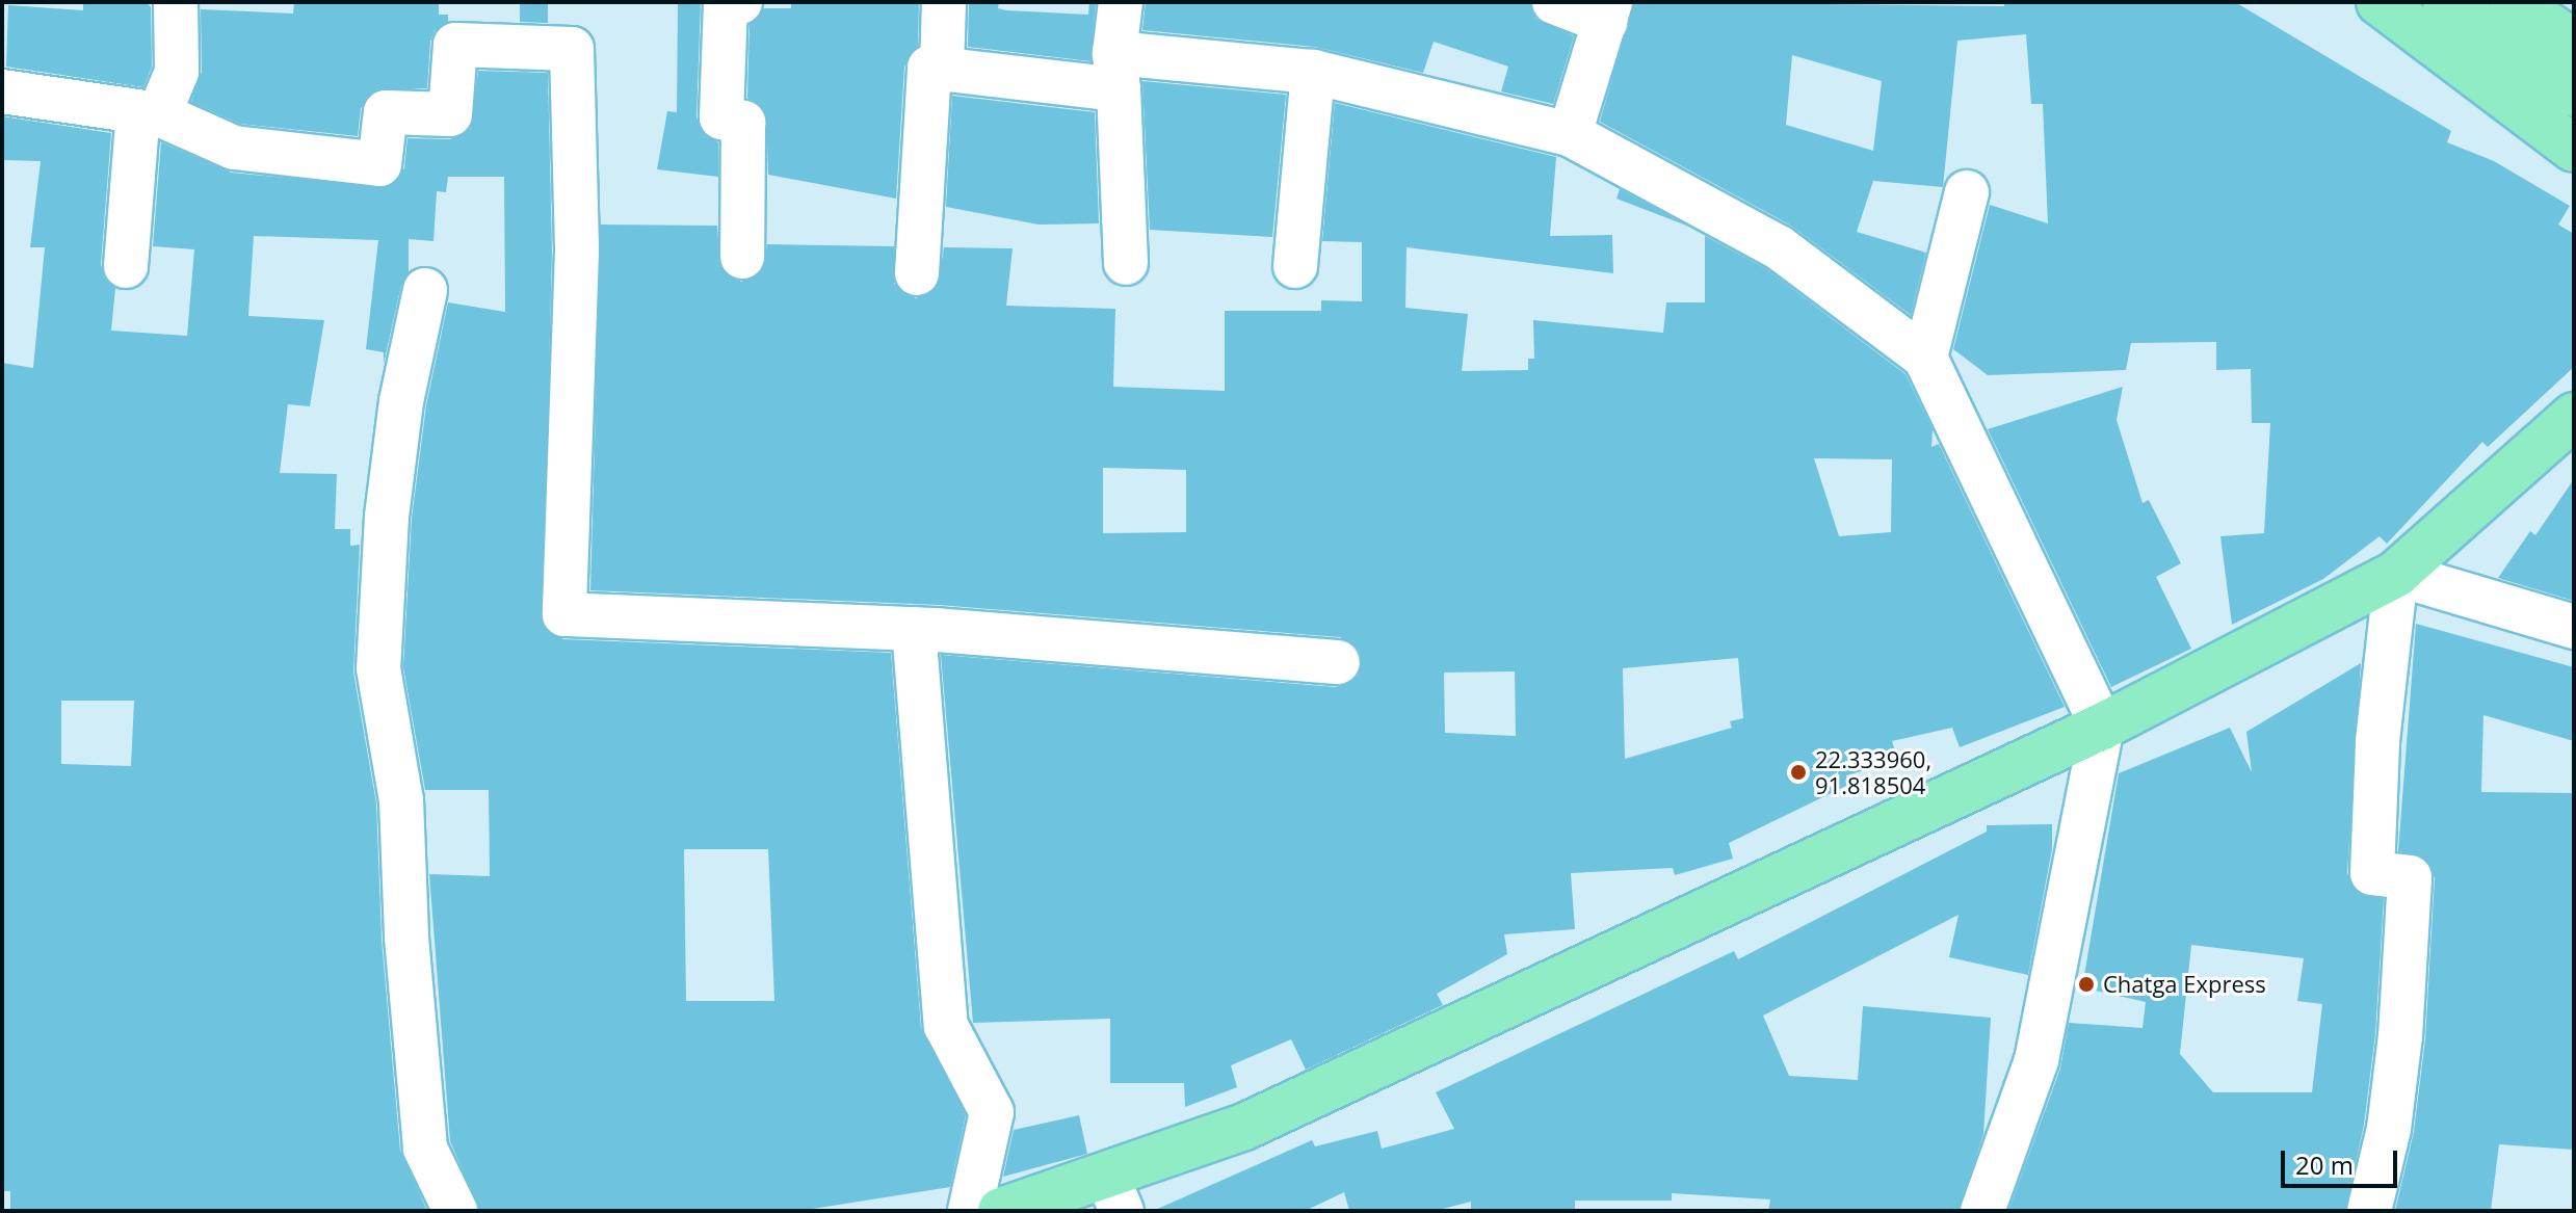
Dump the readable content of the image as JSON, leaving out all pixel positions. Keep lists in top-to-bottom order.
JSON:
{
  "places": ["22.333960, 91.818504", "Chatga Express"],
  "scale_bar": "20 m"
}
